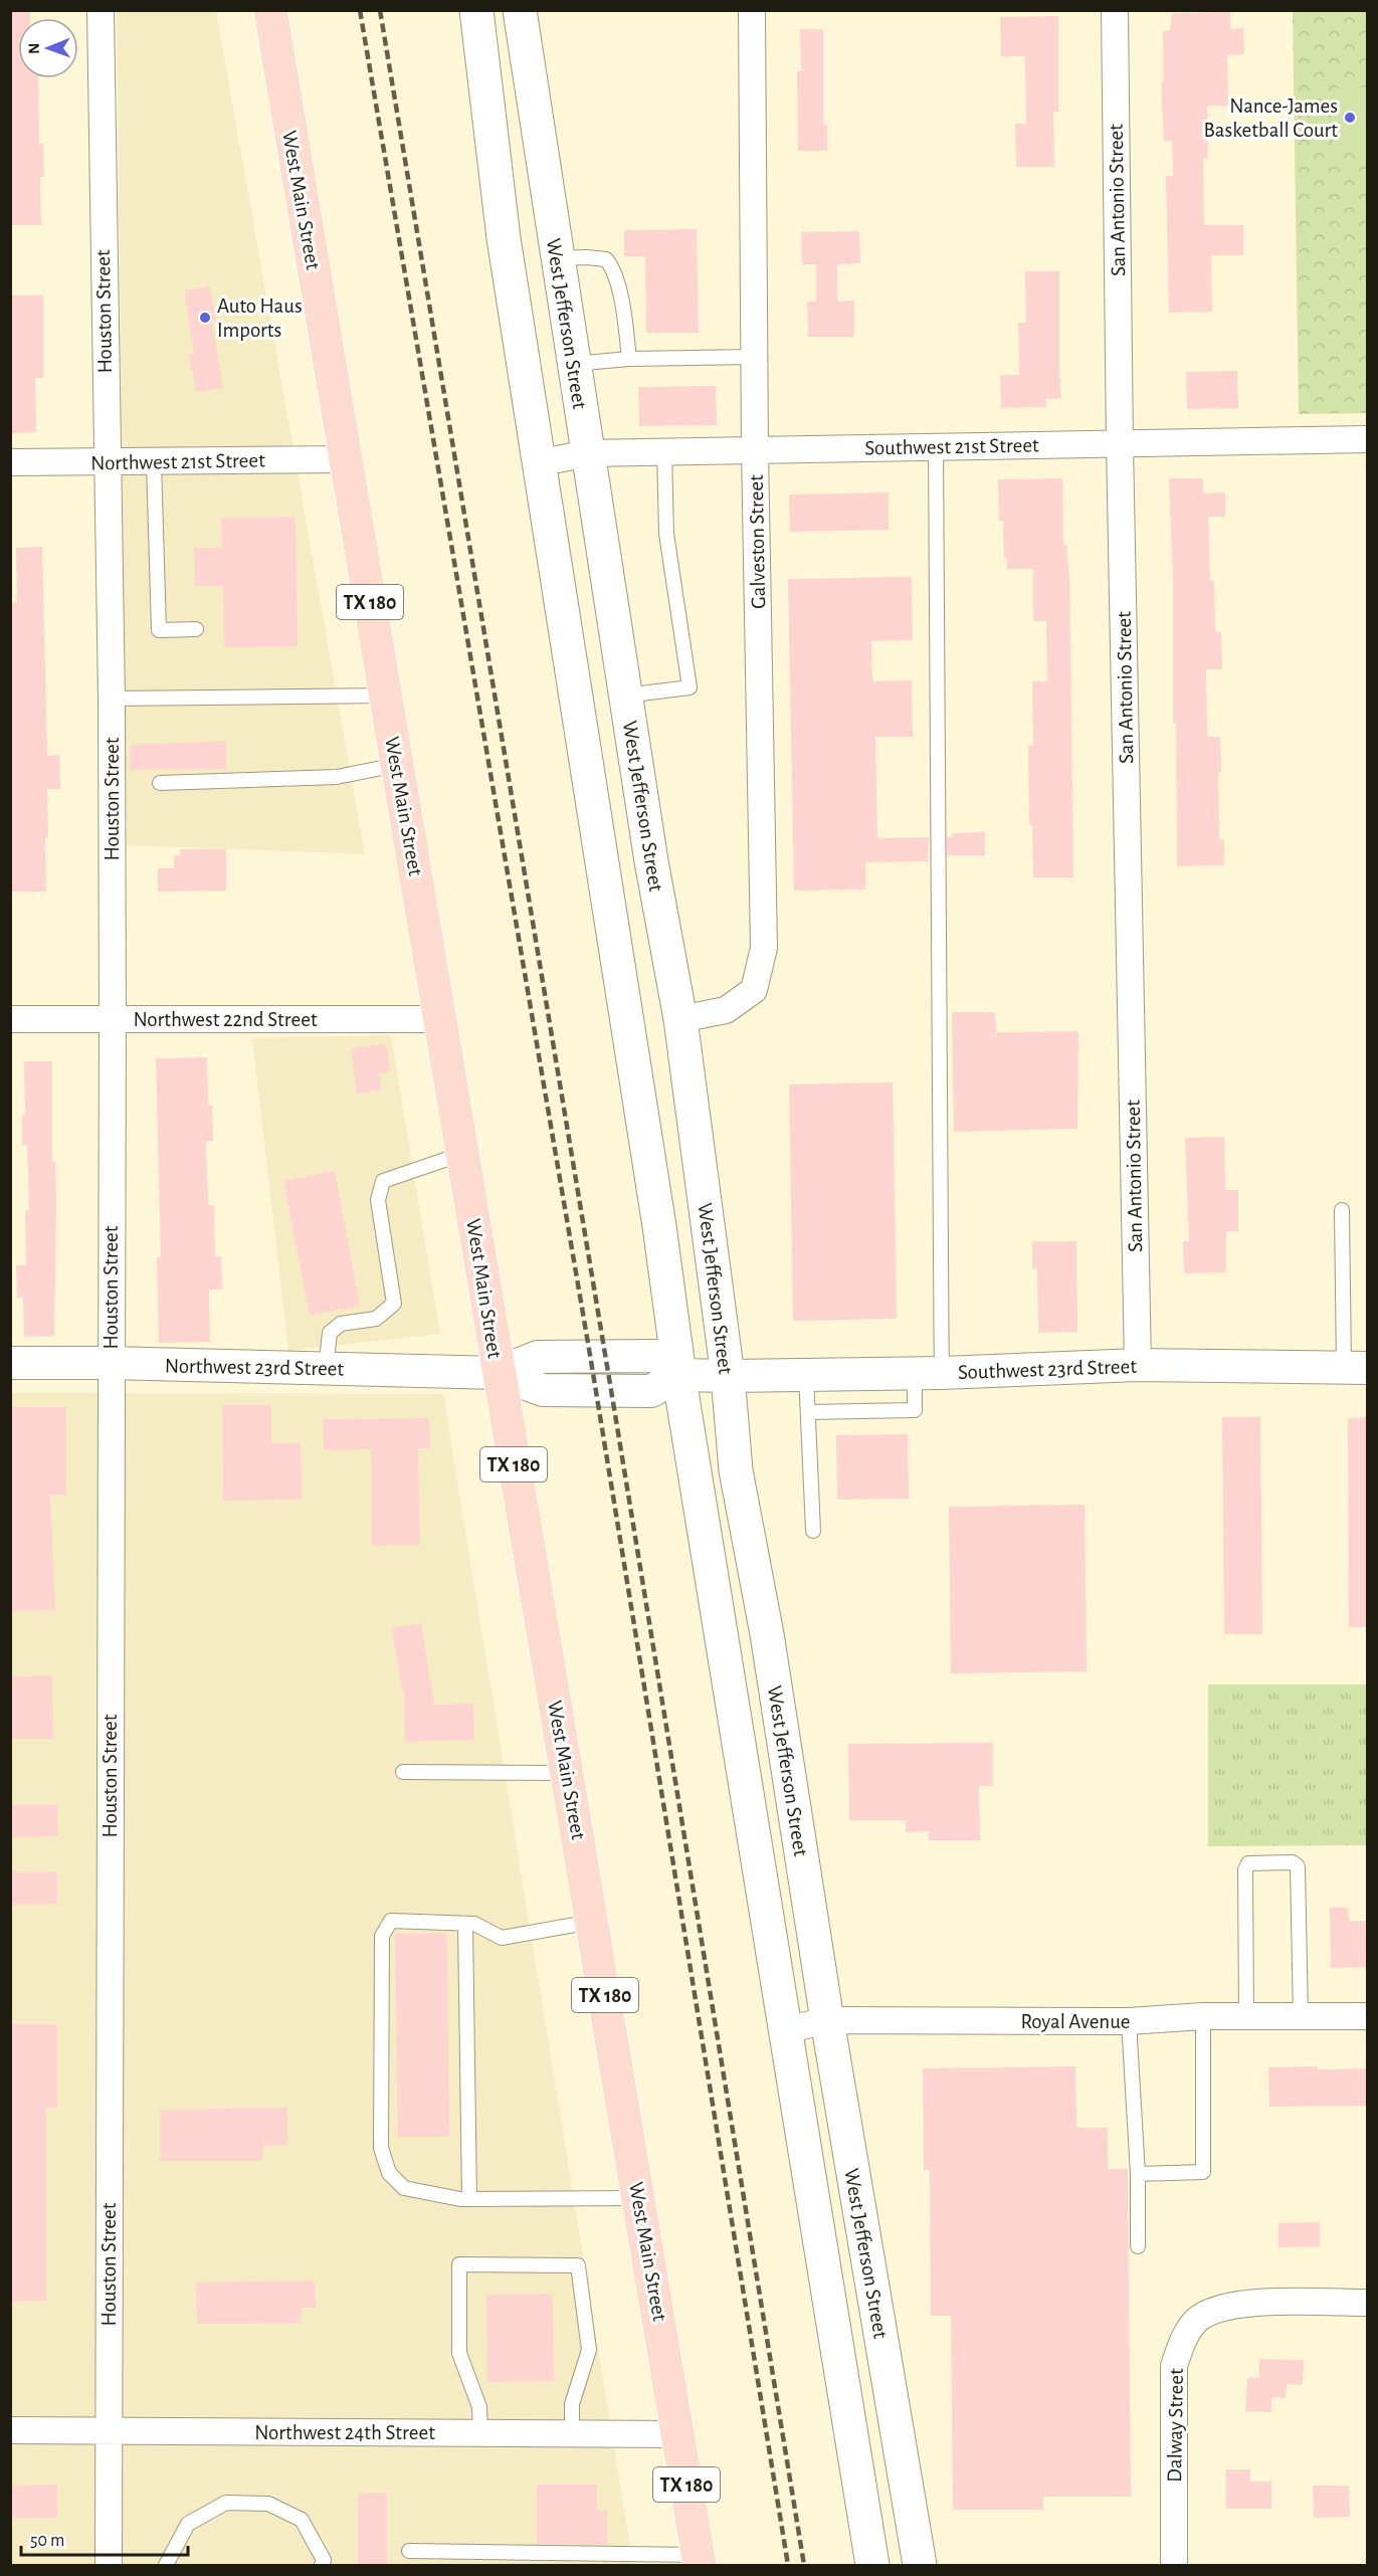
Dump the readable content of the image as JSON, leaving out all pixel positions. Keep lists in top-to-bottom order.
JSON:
{
  "streets": {
    "main road": ["West Main Street", "West Jefferson Street", "TX 180"],
    "street": [
      "San Antonio Street",
      "Houston Street",
      "Southwest 21st Street",
      "Northwest 21st Street",
      "Galveston Street",
      "Northwest 22nd Street",
      "Northwest 23rd Street",
      "Southwest 23rd Street",
      "Royal Avenue",
      "Dalway Street",
      "Northwest 24th Street"
    ]
  },
  "crossings": [
    ["West Main Street", "Northwest 21st Street"],
    ["West Main Street", "Northwest 22nd Street"],
    ["West Main Street", "Northwest 23rd Street"],
    ["West Main Street", "Northwest 24th Street"],
    ["San Antonio Street", "Southwest 21st Street"],
    ["San Antonio Street", "Southwest 23rd Street"],
    ["Houston Street", "Northwest 21st Street"],
    ["Houston Street", "Northwest 22nd Street"],
    ["Houston Street", "Northwest 23rd Street"],
    ["Houston Street", "Northwest 24th Street"],
    ["West Jefferson Street", "Southwest 21st Street"],
    ["West Jefferson Street", "Galveston Street"],
    ["West Jefferson Street", "Northwest 23rd Street"],
    ["West Jefferson Street", "Southwest 23rd Street"],
    ["West Jefferson Street", "Royal Avenue"],
    ["Southwest 21st Street", "Galveston Street"]
  ],
  "places": ["Nance-James Basketball Court", "Auto Haus Imports"],
  "scale_bar": "50 m",
  "north": "left"
}
